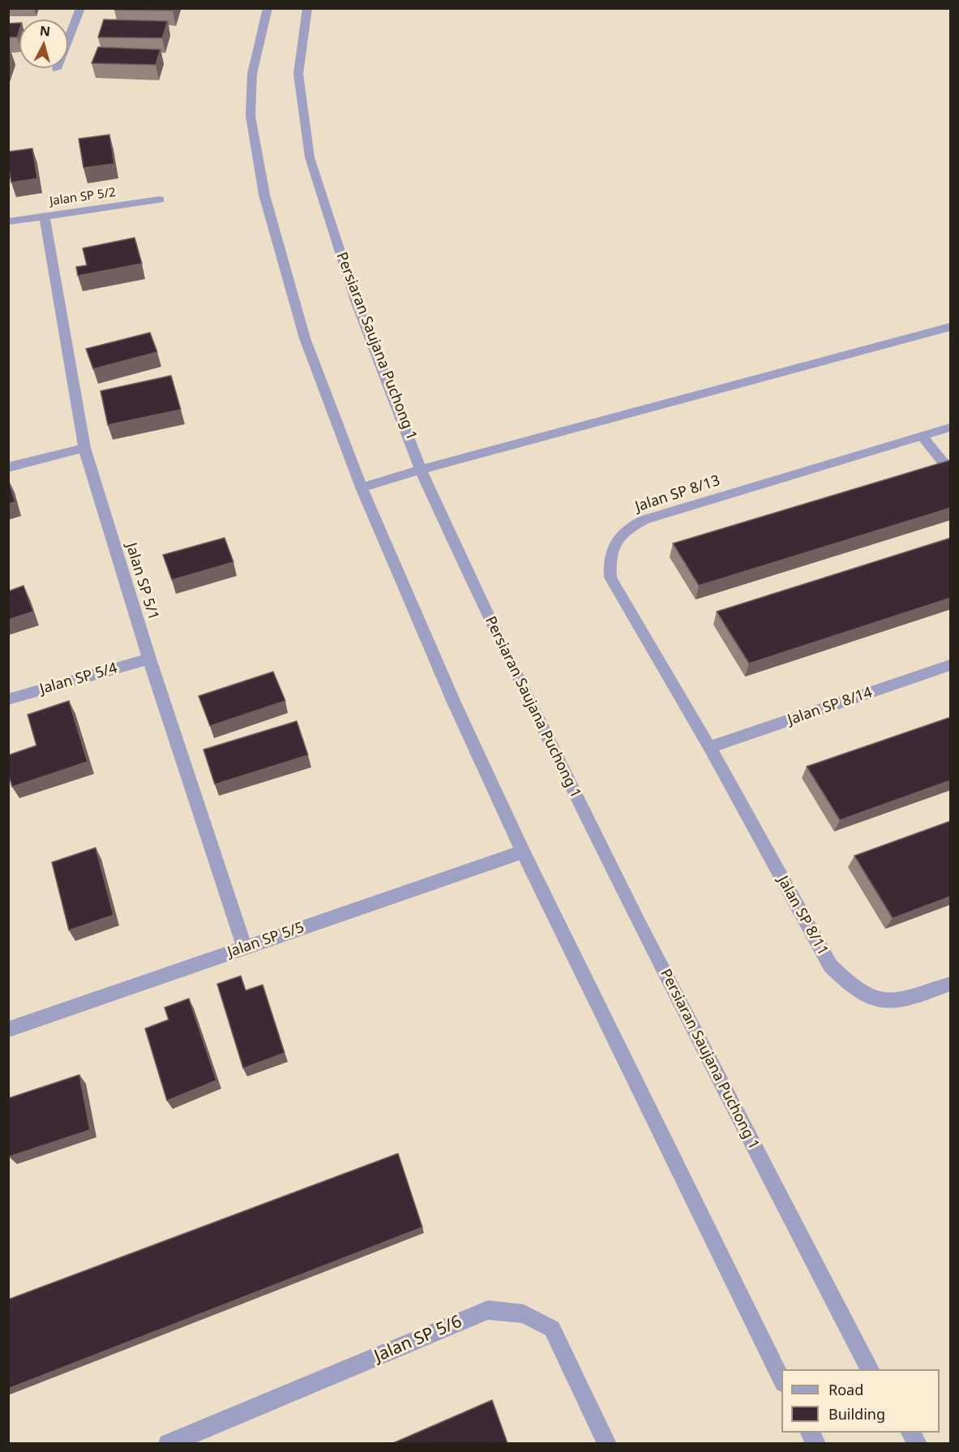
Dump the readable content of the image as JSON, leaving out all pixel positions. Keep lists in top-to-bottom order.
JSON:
{
  "streets": {
    "street": [
      "Jalan SP 5/2",
      "Persiaran Saujana Puchong 1",
      "Jalan SP 8/13",
      "Jalan SP 5/1",
      "Jalan SP 5/4",
      "Jalan SP 8/14",
      "Jalan SP 8/11",
      "Jalan SP 5/5",
      "Jalan SP 5/6"
    ]
  },
  "crossings": [
    ["Jalan SP 5/2", "Jalan SP 5/1"],
    ["Jalan SP 8/13", "Jalan SP 8/14"],
    ["Jalan SP 8/13", "Jalan SP 8/11"],
    ["Jalan SP 5/1", "Jalan SP 5/4"],
    ["Jalan SP 5/1", "Jalan SP 5/5"],
    ["Jalan SP 8/14", "Jalan SP 8/11"]
  ],
  "legend": ["Road", "Building"],
  "north": "top"
}
